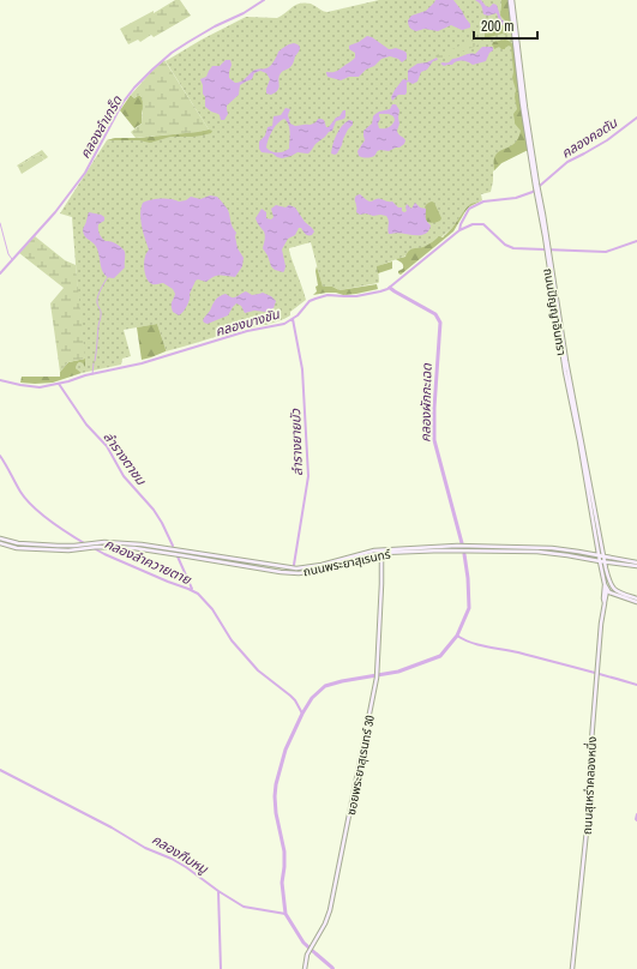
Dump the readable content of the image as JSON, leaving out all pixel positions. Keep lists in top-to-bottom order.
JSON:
{
  "streets": {
    "street": [
      "ถนนปัญญาอินทรา",
      "ถนนพระยาสุเรนทร์",
      "ซอยพระยาสุเรนทร์ 30",
      "ถนนสุเหร่าคลองหนึ่ง"
    ]
  },
  "crossings": [
    ["ถนนปัญญาอินทรา", "ถนนพระยาสุเรนทร์"],
    ["ถนนปัญญาอินทรา", "ถนนสุเหร่าคลองหนึ่ง"],
    ["ถนนพระยาสุเรนทร์", "ซอยพระยาสุเรนทร์ 30"]
  ],
  "water": [
    "คลองลำเกร็ด",
    "คลองคอตัน",
    "คลองบางชัน",
    "คลองผักกะเฉด",
    "ลำรางยายบัว",
    "ลำรางตาชม",
    "คลองลำควายตาย",
    "คลองกีบหมู"
  ],
  "scale_bar": "200 m"
}
